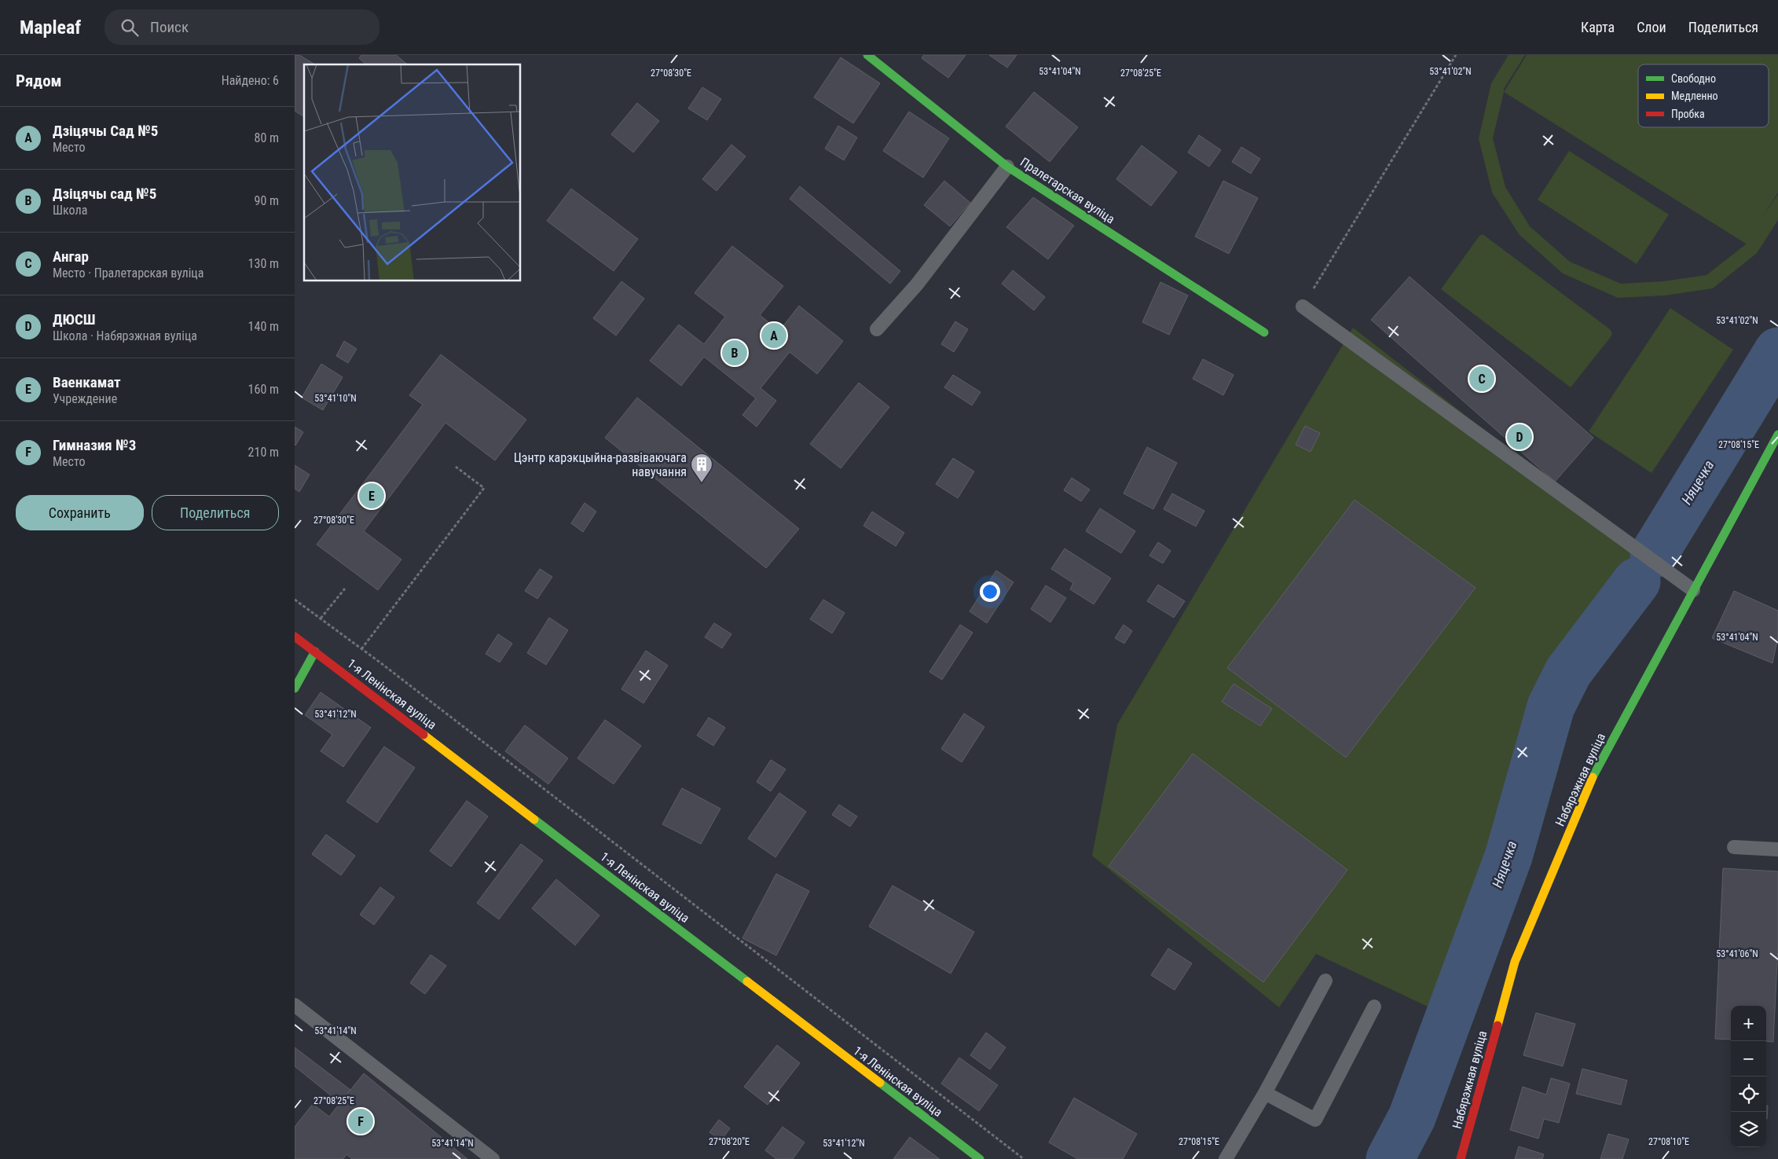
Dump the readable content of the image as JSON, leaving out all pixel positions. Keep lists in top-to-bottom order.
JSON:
{
  "streets": {
    "street": ["Пралетарская вуліца", "1-я Ленінская вуліца", "Набярэжная вуліца"]
  },
  "water": ["Няцечка"],
  "places": {
    "building": ["Цэнтр карэкцыйна-развіваючага навучання"]
  },
  "legend": ["Свободно", "Медленно", "Пробка"],
  "page": {
    "header": "Mapleaf",
    "search": "Поиск",
    "nav": ["Карта", "Слои", "Поделиться"],
    "heading": ["Рядом", "Найдено: 6"],
    "list": [
      {
        "mark": "A",
        "name": "Дзіцячы Сад №5",
        "note": "Место",
        "value": "80 m"
      },
      {
        "mark": "B",
        "name": "Дзіцячы сад №5",
        "note": "Школа",
        "value": "90 m"
      },
      {
        "mark": "C",
        "name": "Ангар",
        "note": "Место · Пралетарская вуліца",
        "value": "130 m"
      },
      {
        "mark": "D",
        "name": "ДЮСШ",
        "note": "Школа · Набярэжная вуліца",
        "value": "140 m"
      },
      {
        "mark": "E",
        "name": "Ваенкамат",
        "note": "Учреждение",
        "value": "160 m"
      },
      {
        "mark": "F",
        "name": "Гимназия №3",
        "note": "Место",
        "value": "210 m"
      }
    ],
    "pins": [
      "A",
      "B",
      "C",
      "D",
      "E",
      "F"
    ],
    "buttons": ["Сохранить", "Поделиться"],
    "map_buttons": ["+", "−"]
  },
  "coordinates": [
    "53°41'04\"N",
    "53°41'02\"N",
    "27°08'30\"E",
    "27°08'25\"E",
    "53°41'10\"N",
    "27°08'15\"E",
    "53°41'12\"N",
    "53°41'06\"N",
    "53°41'14\"N",
    "27°08'20\"E",
    "27°08'10\"E"
  ]
}
